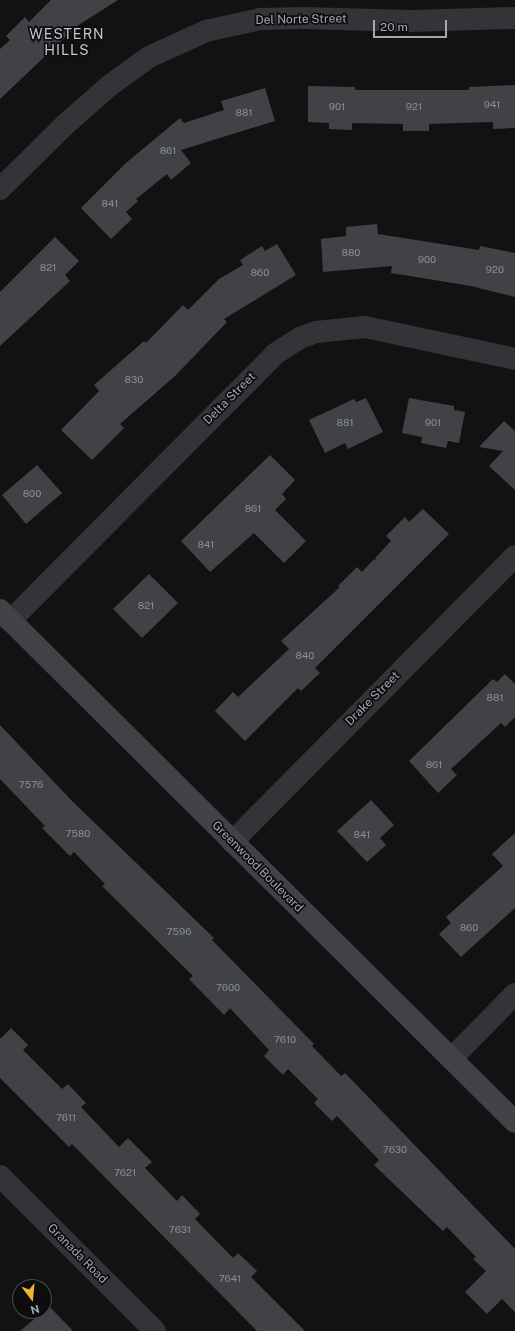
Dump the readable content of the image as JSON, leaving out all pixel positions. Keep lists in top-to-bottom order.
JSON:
{
  "streets": {
    "street": [
      "Del Norte Street",
      "Delta Street",
      "Drake Street",
      "Greenwood Boulevard",
      "Granada Road"
    ]
  },
  "crossings": [
    ["Delta Street", "Greenwood Boulevard"],
    ["Drake Street", "Greenwood Boulevard"]
  ],
  "districts": ["WESTERN HILLS"],
  "house_numbers": [
    "941",
    "901",
    "921",
    "881",
    "861",
    "841",
    "880",
    "900",
    "821",
    "920",
    "860",
    "830",
    "881",
    "901",
    "800",
    "861",
    "841",
    "821",
    "840",
    "881",
    "861",
    "7576",
    "7580",
    "841",
    "860",
    "7596",
    "7600",
    "7610",
    "7611",
    "7630",
    "7621",
    "7631",
    "7641"
  ],
  "scale_bar": "20 m",
  "north": "bottom"
}
